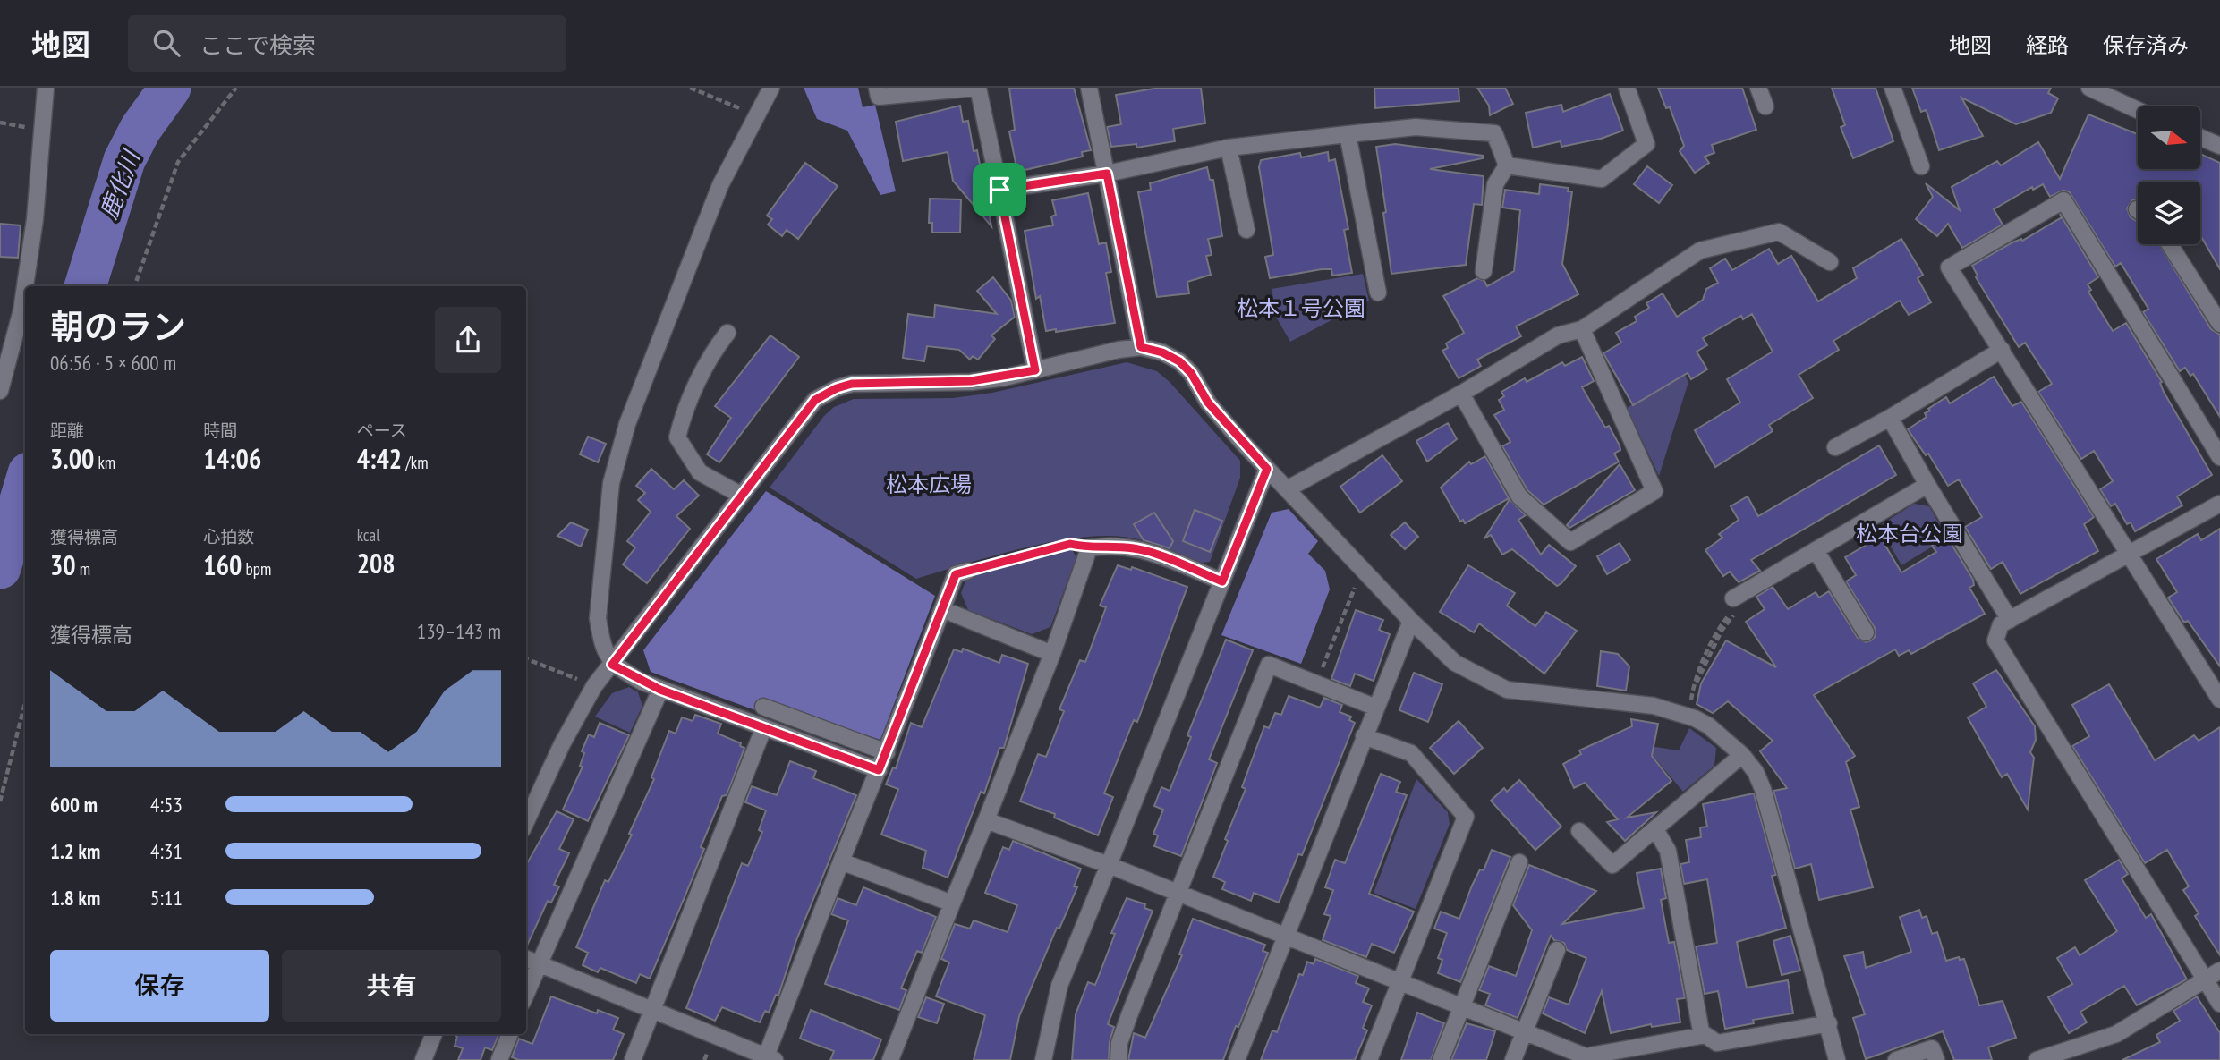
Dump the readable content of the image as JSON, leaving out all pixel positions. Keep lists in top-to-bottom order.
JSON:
{
  "water": ["鹿化川"],
  "parks": ["松本１号公園", "松本広場", "松本台公園"],
  "north": "right",
  "page": {
    "header": "地図",
    "search": "ここで検索",
    "nav": ["地図", "経路", "保存済み"],
    "heading": ["朝のラン", "06:56 · 5 × 600 m"],
    "stats": [
      ["距離", "3.00 km"],
      ["時間", "14:06"],
      ["ペース", "4:42 /km"],
      ["獲得標高", "30 m"],
      ["心拍数", "160 bpm"],
      ["kcal", "208"]
    ],
    "chart": ["獲得標高", "139–143 m"],
    "list": [
      {
        "name": "600 m",
        "note": "4:53"
      },
      {
        "name": "1.2 km",
        "note": "4:31"
      },
      {
        "name": "1.8 km",
        "note": "5:11"
      }
    ],
    "buttons": ["保存", "共有"]
  }
}
